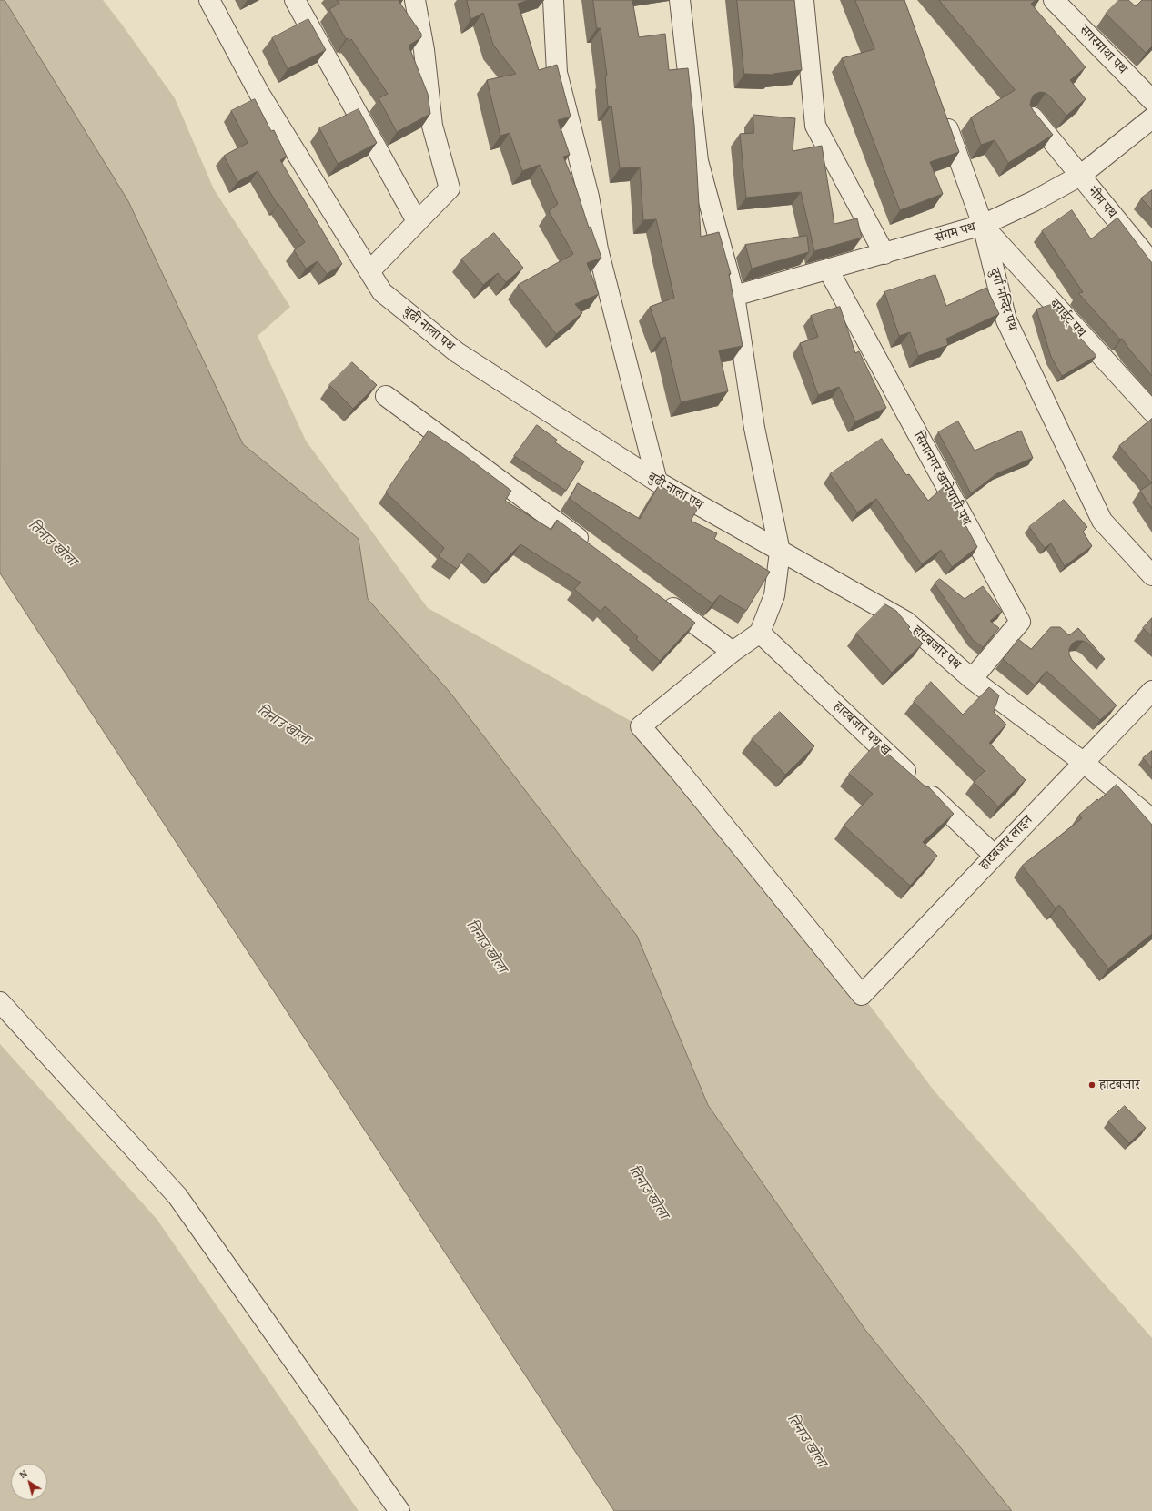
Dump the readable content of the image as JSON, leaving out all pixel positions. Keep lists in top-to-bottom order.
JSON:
{
  "streets": {
    "street": [
      "सगरमाथा पथ",
      "नीम पथ",
      "संगम पथ",
      "दुर्गा मन्दिर पथ",
      "बराईट् पथ",
      "बुढी नाला पथ",
      "सिमानगर खानेपानी पथ",
      "हाटबजार पथ",
      "हाटबजार पथ ख",
      "हाटबजार लाइन"
    ]
  },
  "crossings": [
    ["नीम पथ", "संगम पथ"],
    ["संगम पथ", "दुर्गा मन्दिर पथ"],
    ["संगम पथ", "बराईट् पथ"],
    ["संगम पथ", "सिमानगर खानेपानी पथ"],
    ["दुर्गा मन्दिर पथ", "बराईट् पथ"],
    ["बुढी नाला पथ", "हाटबजार पथ"],
    ["सिमानगर खानेपानी पथ", "हाटबजार पथ"],
    ["हाटबजार पथ", "हाटबजार लाइन"],
    ["हाटबजार पथ ख", "हाटबजार लाइन"]
  ],
  "water": ["तिनाउ खोला"],
  "places": ["हाटबजार"],
  "north": "top left"
}
